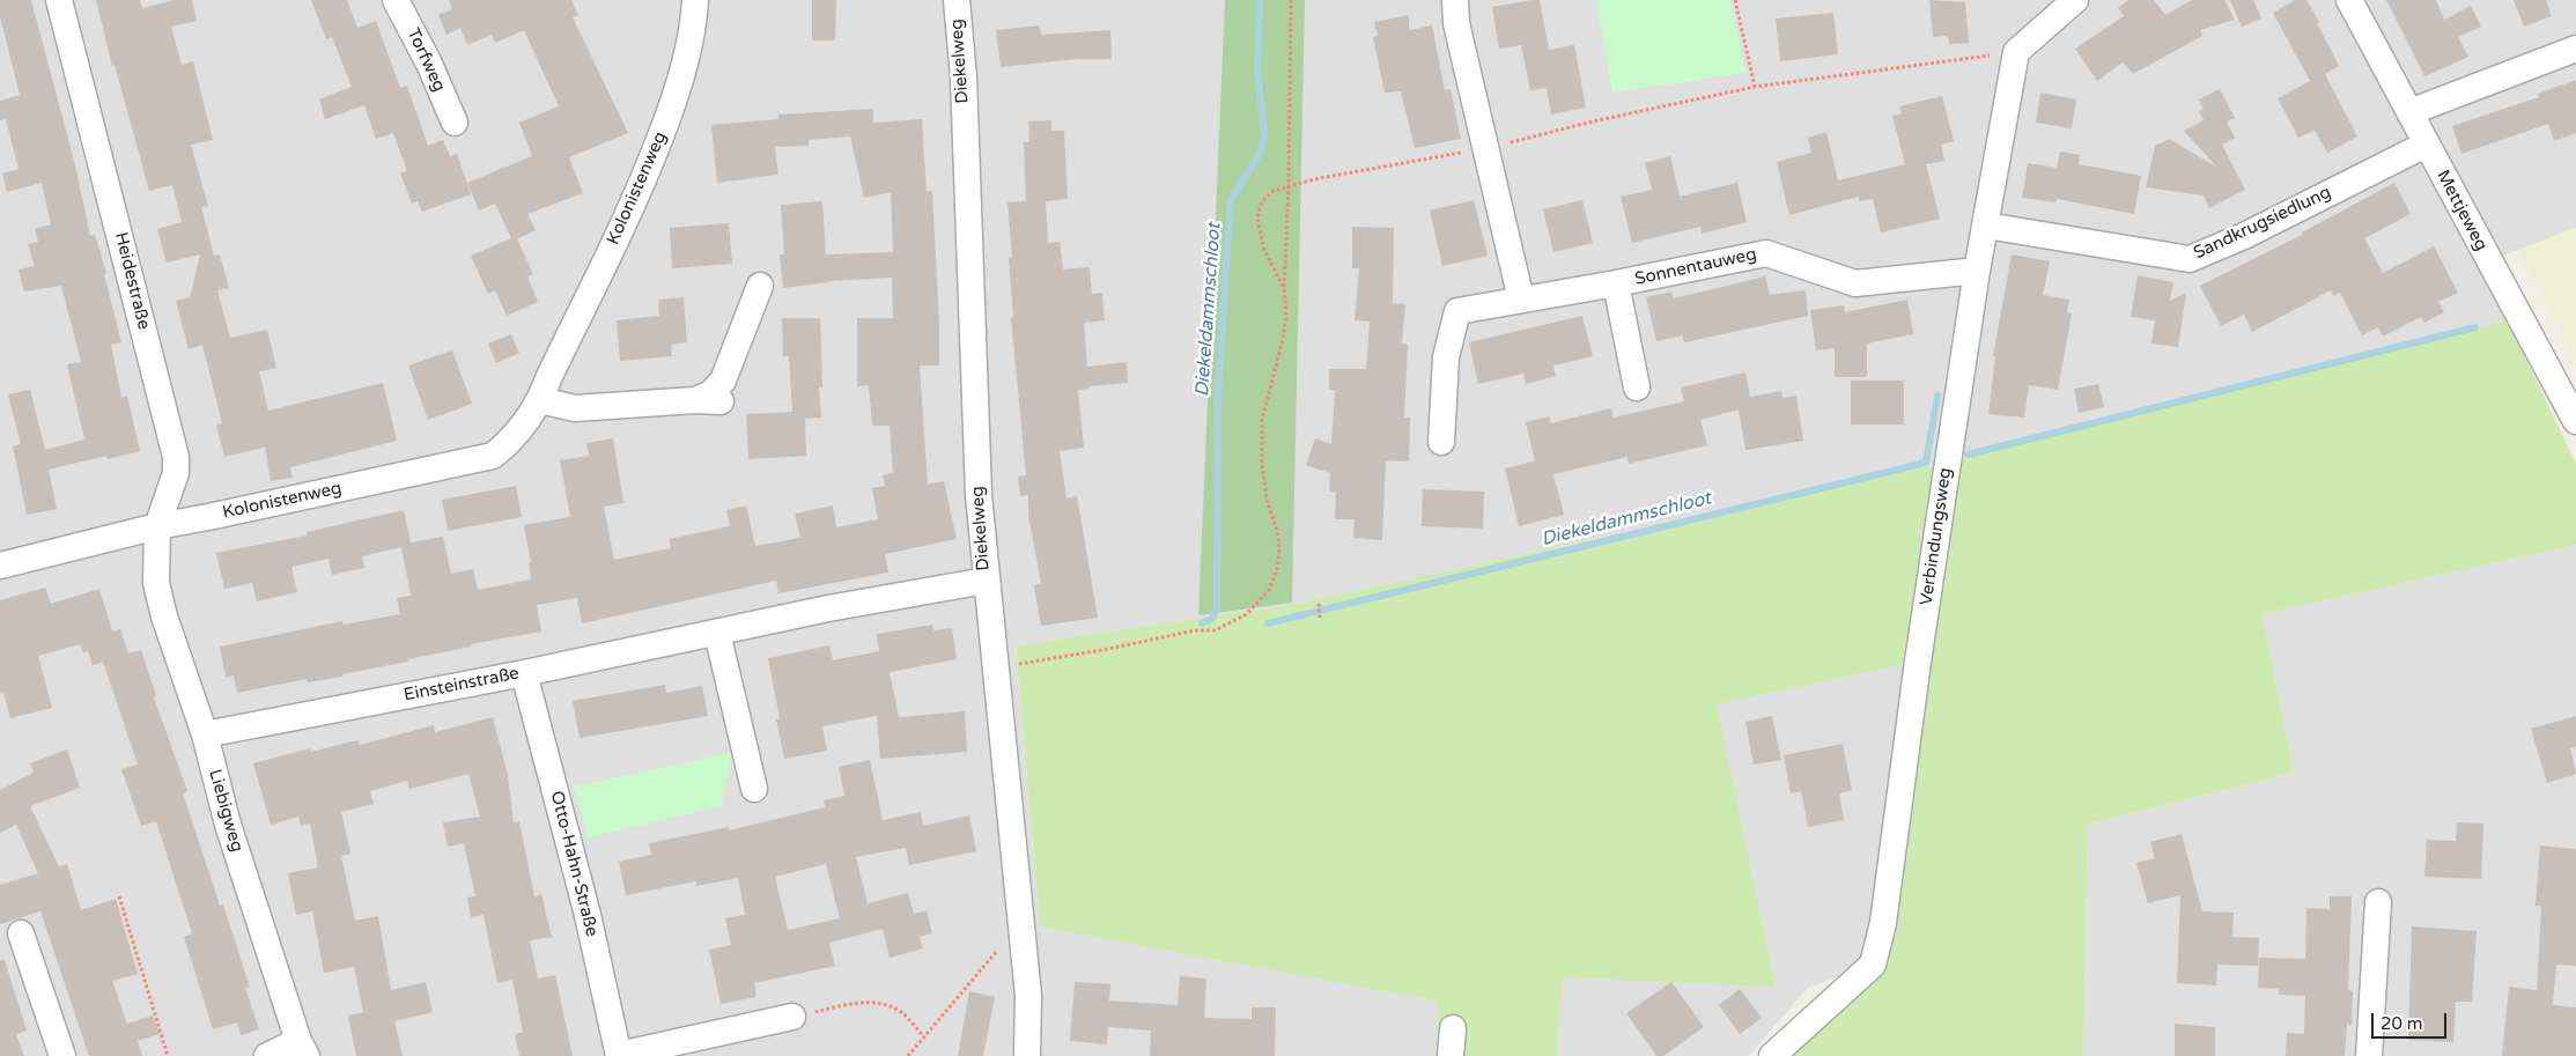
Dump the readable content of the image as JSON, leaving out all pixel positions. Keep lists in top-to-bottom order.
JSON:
{
  "streets": {
    "street": [
      "Torfweg",
      "Diekelweg",
      "Kolonistenweg",
      "Mettjeweg",
      "Sandkrugsiedlung",
      "Sonnentauweg",
      "Heidestraße",
      "Verbindungsweg",
      "Einsteinstraße",
      "Liebigweg",
      "Otto-Hahn-Straße"
    ]
  },
  "crossings": [
    ["Diekelweg", "Einsteinstraße"],
    ["Kolonistenweg", "Heidestraße"],
    ["Mettjeweg", "Sandkrugsiedlung"],
    ["Sandkrugsiedlung", "Verbindungsweg"],
    ["Sonnentauweg", "Verbindungsweg"],
    ["Heidestraße", "Liebigweg"],
    ["Einsteinstraße", "Liebigweg"],
    ["Einsteinstraße", "Otto-Hahn-Straße"]
  ],
  "water": ["Diekeldammschloot"],
  "scale_bar": "20 m"
}
